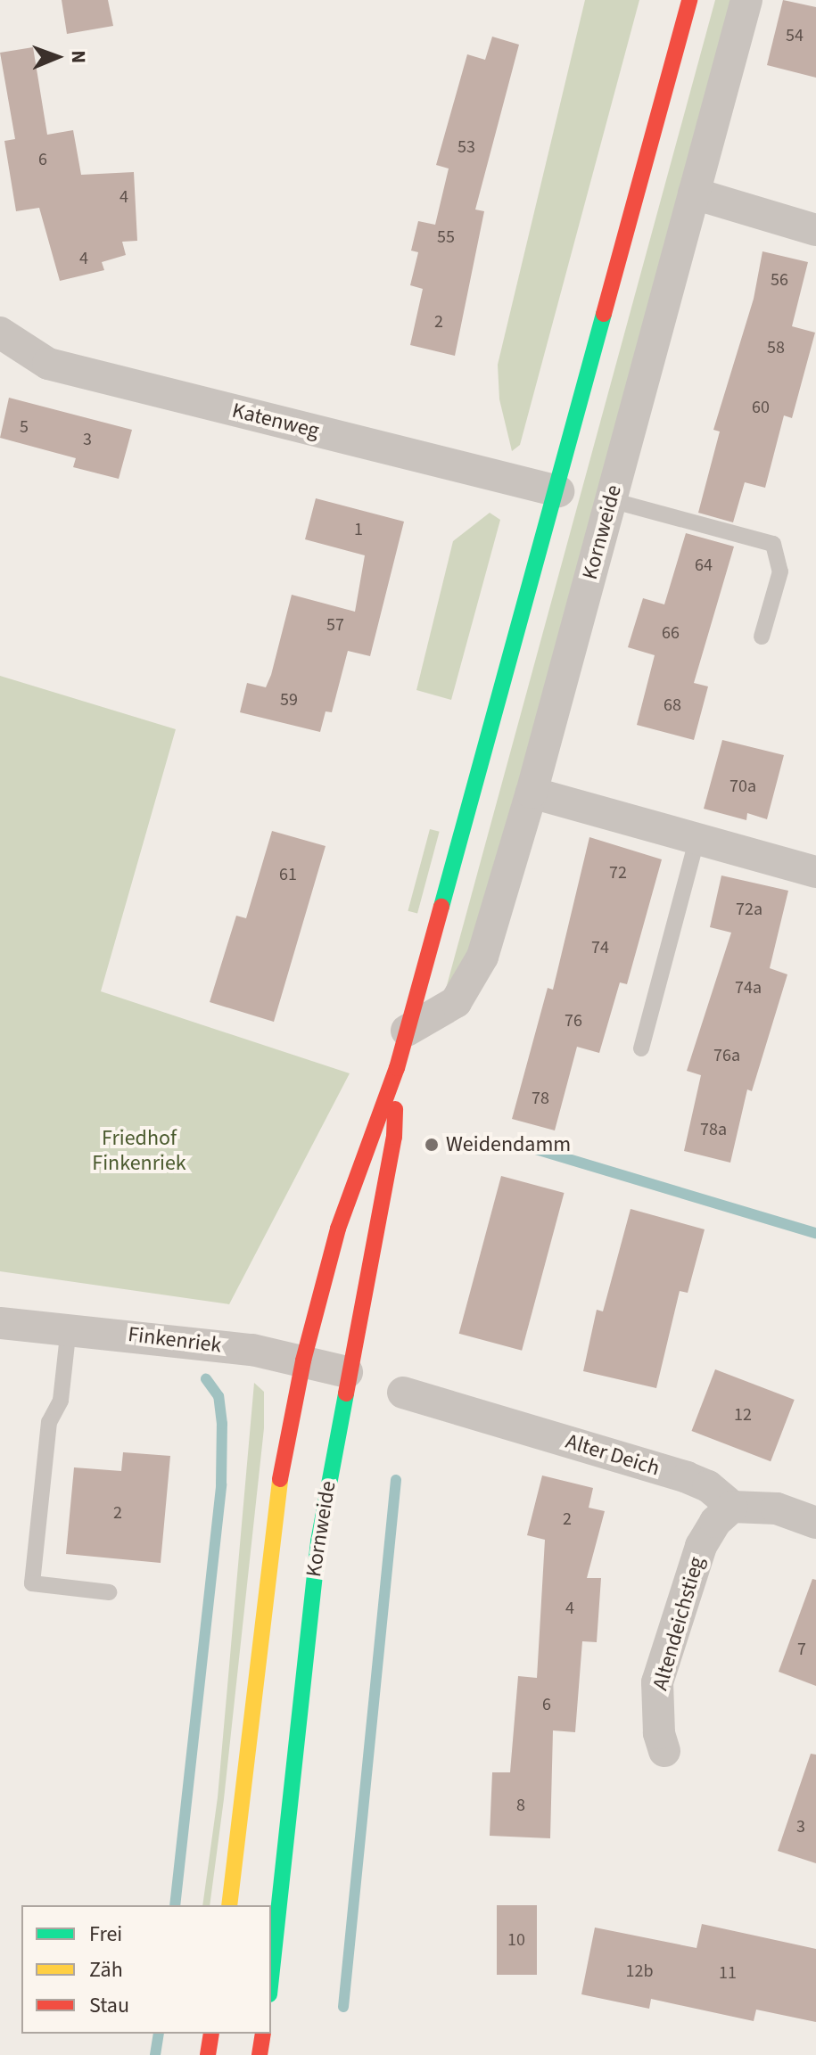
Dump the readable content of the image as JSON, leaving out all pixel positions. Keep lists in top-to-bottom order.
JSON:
{
  "streets": {
    "main road": ["Kornweide"],
    "street": [
      "Katenweg",
      "Finkenriek",
      "Alter Deich",
      "Altendeichstieg"
    ]
  },
  "crossings": [
    ["Katenweg", "Kornweide"],
    ["Kornweide", "Finkenriek"],
    ["Alter Deich", "Altendeichstieg"]
  ],
  "parks": ["Friedhof Finkenriek"],
  "places": ["Weidendamm"],
  "house_numbers": [
    "54",
    "53",
    "6",
    "4",
    "55",
    "4",
    "56",
    "2",
    "58",
    "60",
    "5",
    "3",
    "1",
    "64",
    "57",
    "66",
    "59",
    "68",
    "70a",
    "72",
    "61",
    "72a",
    "74",
    "74a",
    "76",
    "76a",
    "78",
    "78a",
    "12",
    "2",
    "2",
    "4",
    "7",
    "6",
    "8",
    "3",
    "10",
    "12b",
    "11"
  ],
  "legend": ["Frei", "Zäh", "Stau"],
  "north": "right"
}
